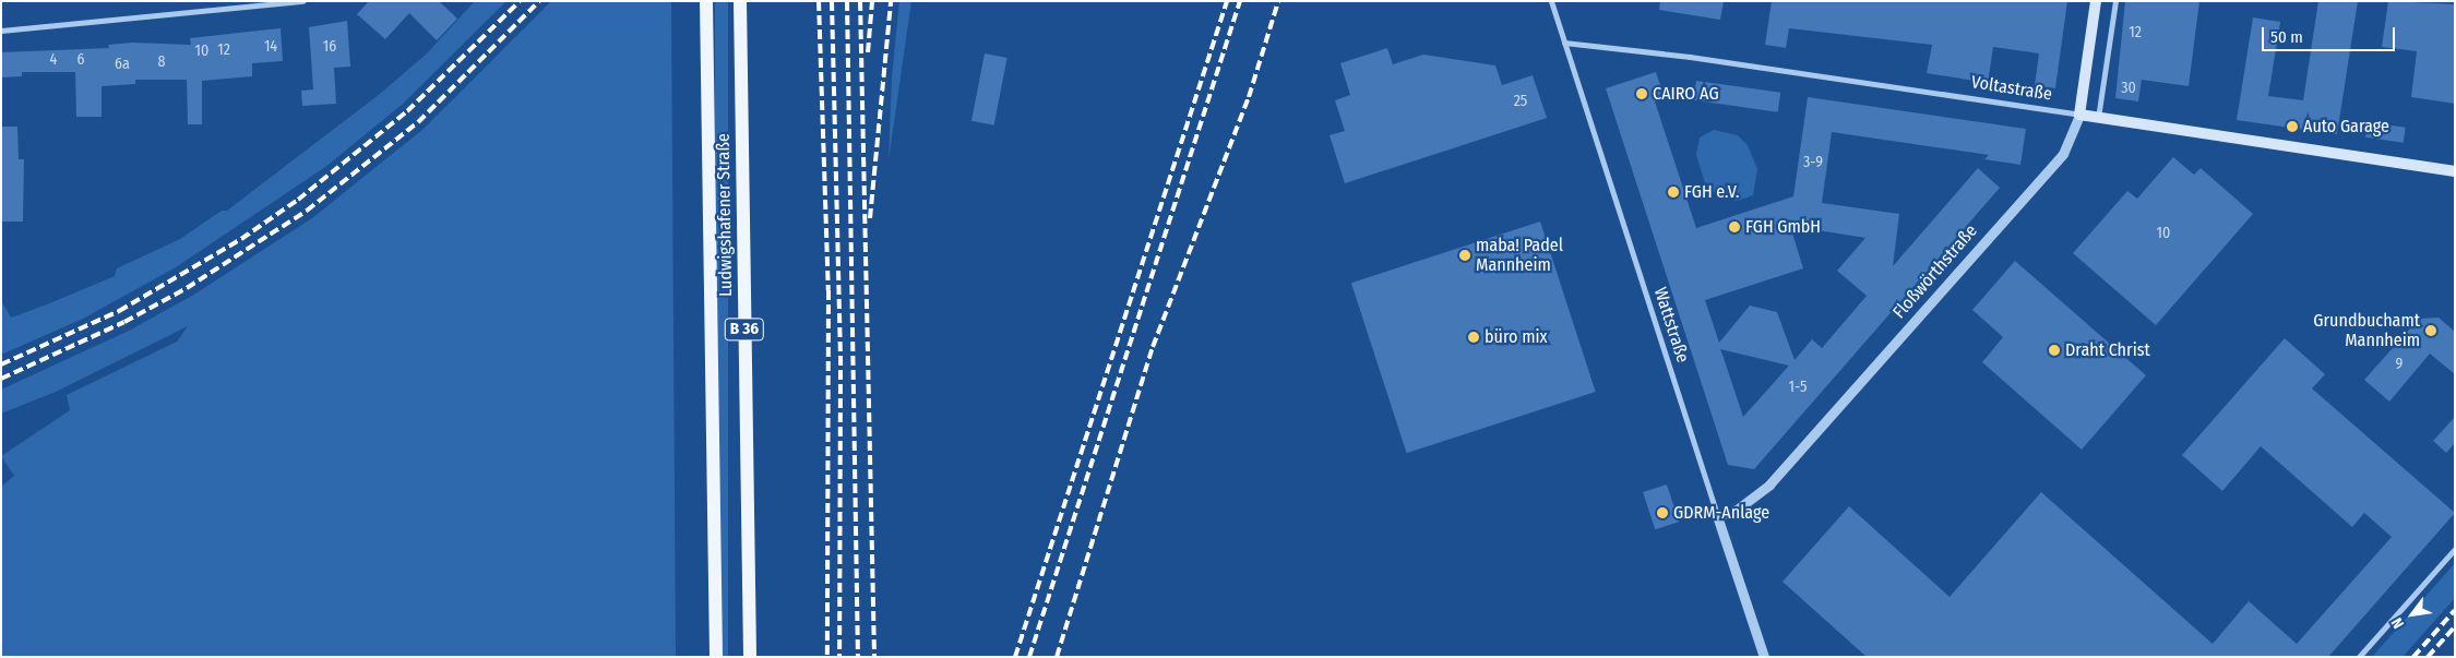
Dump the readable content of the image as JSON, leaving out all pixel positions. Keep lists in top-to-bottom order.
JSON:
{
  "streets": {
    "main road": [
      "Voltastraße",
      "Ludwigshafener Straße",
      "Floßwörthstraße",
      "B 36"
    ],
    "street": ["Wattstraße"]
  },
  "crossings": [
    ["Voltastraße", "Floßwörthstraße"],
    ["Voltastraße", "Wattstraße"],
    ["Floßwörthstraße", "Wattstraße"]
  ],
  "places": [
    "CAIRO AG",
    "Auto Garage",
    "FGH e.V.",
    "FGH GmbH",
    "maba! Padel Mannheim",
    "Grundbuchamt Mannheim",
    "büro mix",
    "Draht Christ",
    "GDRM-Anlage"
  ],
  "house_numbers": [
    "12",
    "14",
    "16",
    "12",
    "10",
    "4",
    "6",
    "8",
    "6a",
    "30",
    "25",
    "3-9",
    "10",
    "9",
    "1-5"
  ],
  "scale_bar": "50 m",
  "north": "bottom left"
}
